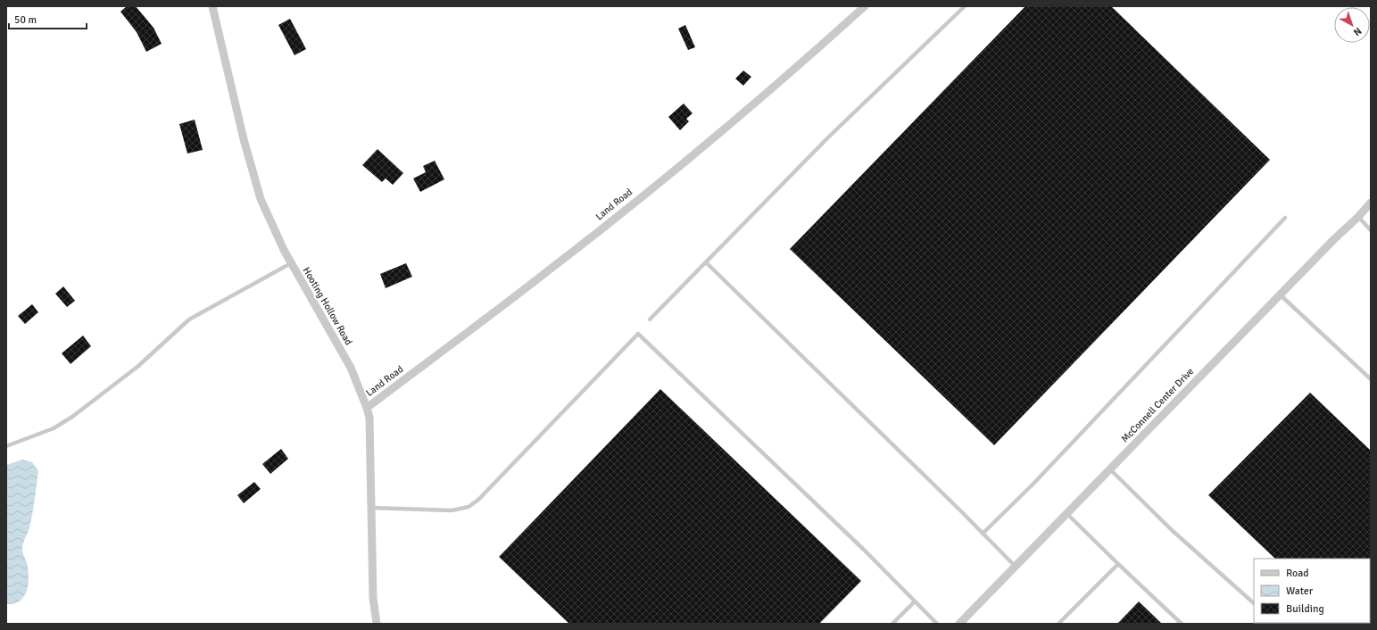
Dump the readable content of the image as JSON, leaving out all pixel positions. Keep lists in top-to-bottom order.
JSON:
{
  "streets": {
    "street": ["Land Road", "Hooting Hollow Road", "McConnell Center Drive"]
  },
  "crossings": [
    ["Land Road", "Hooting Hollow Road"]
  ],
  "legend": ["Road", "Water", "Building"],
  "scale_bar": "50 m",
  "north": "bottom right"
}
